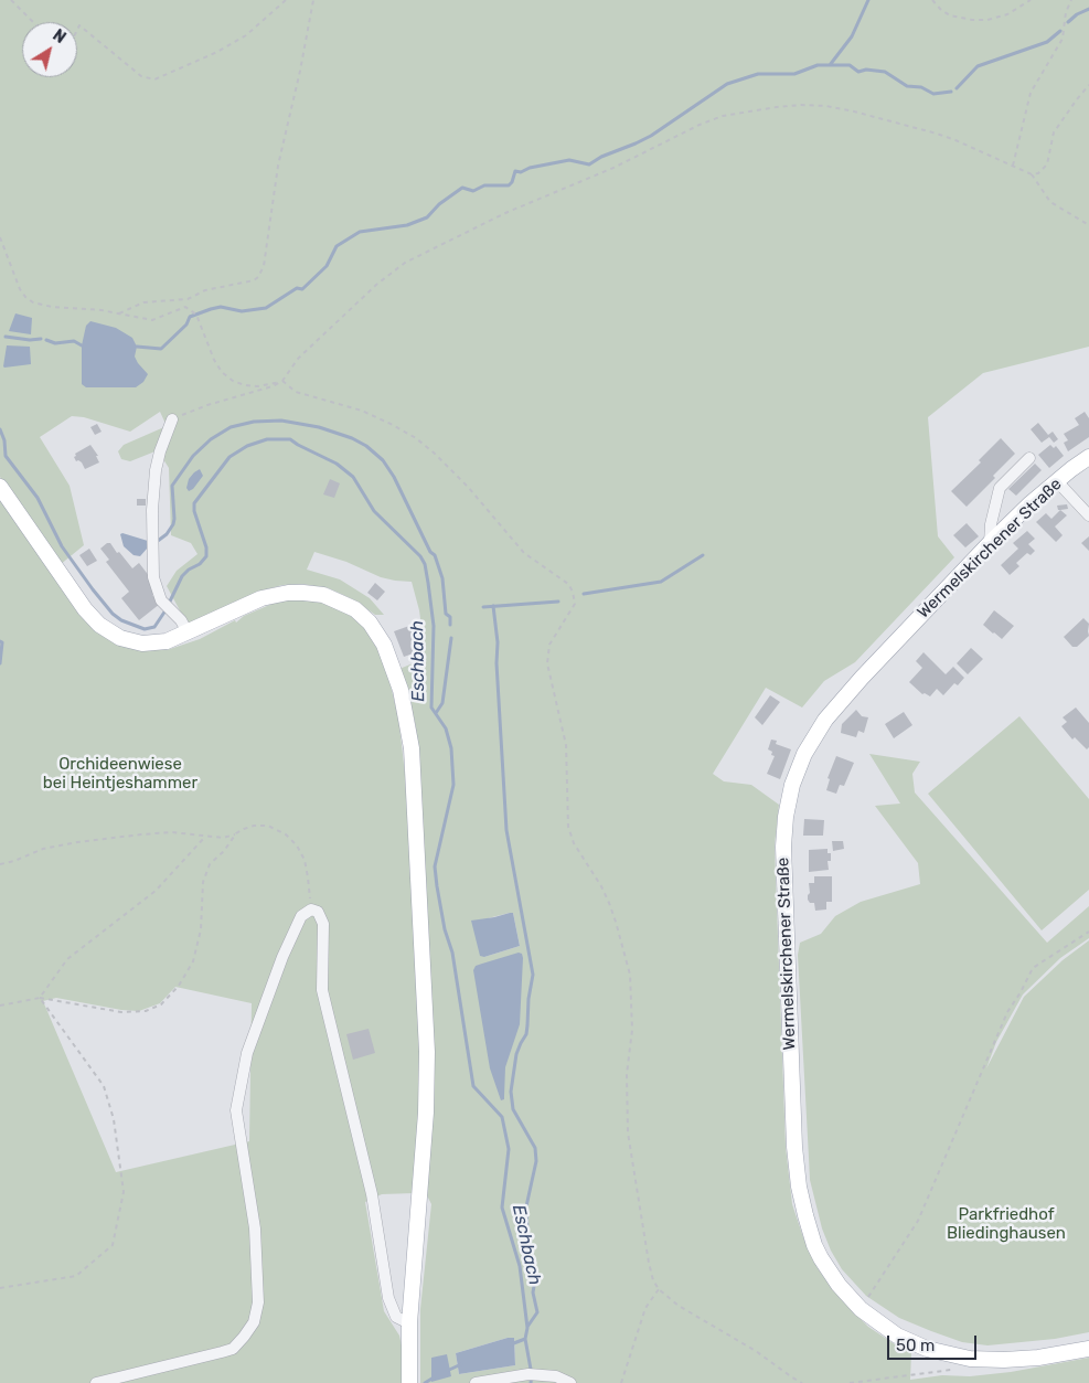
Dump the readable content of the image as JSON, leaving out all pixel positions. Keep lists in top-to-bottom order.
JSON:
{
  "streets": {
    "main road": ["Wermelskirchener Straße"]
  },
  "water": ["Eschbach"],
  "parks": ["Orchideenwiese bei Heintjeshammer", "Parkfriedhof Bliedinghausen"],
  "scale_bar": "50 m",
  "north": "top right"
}
